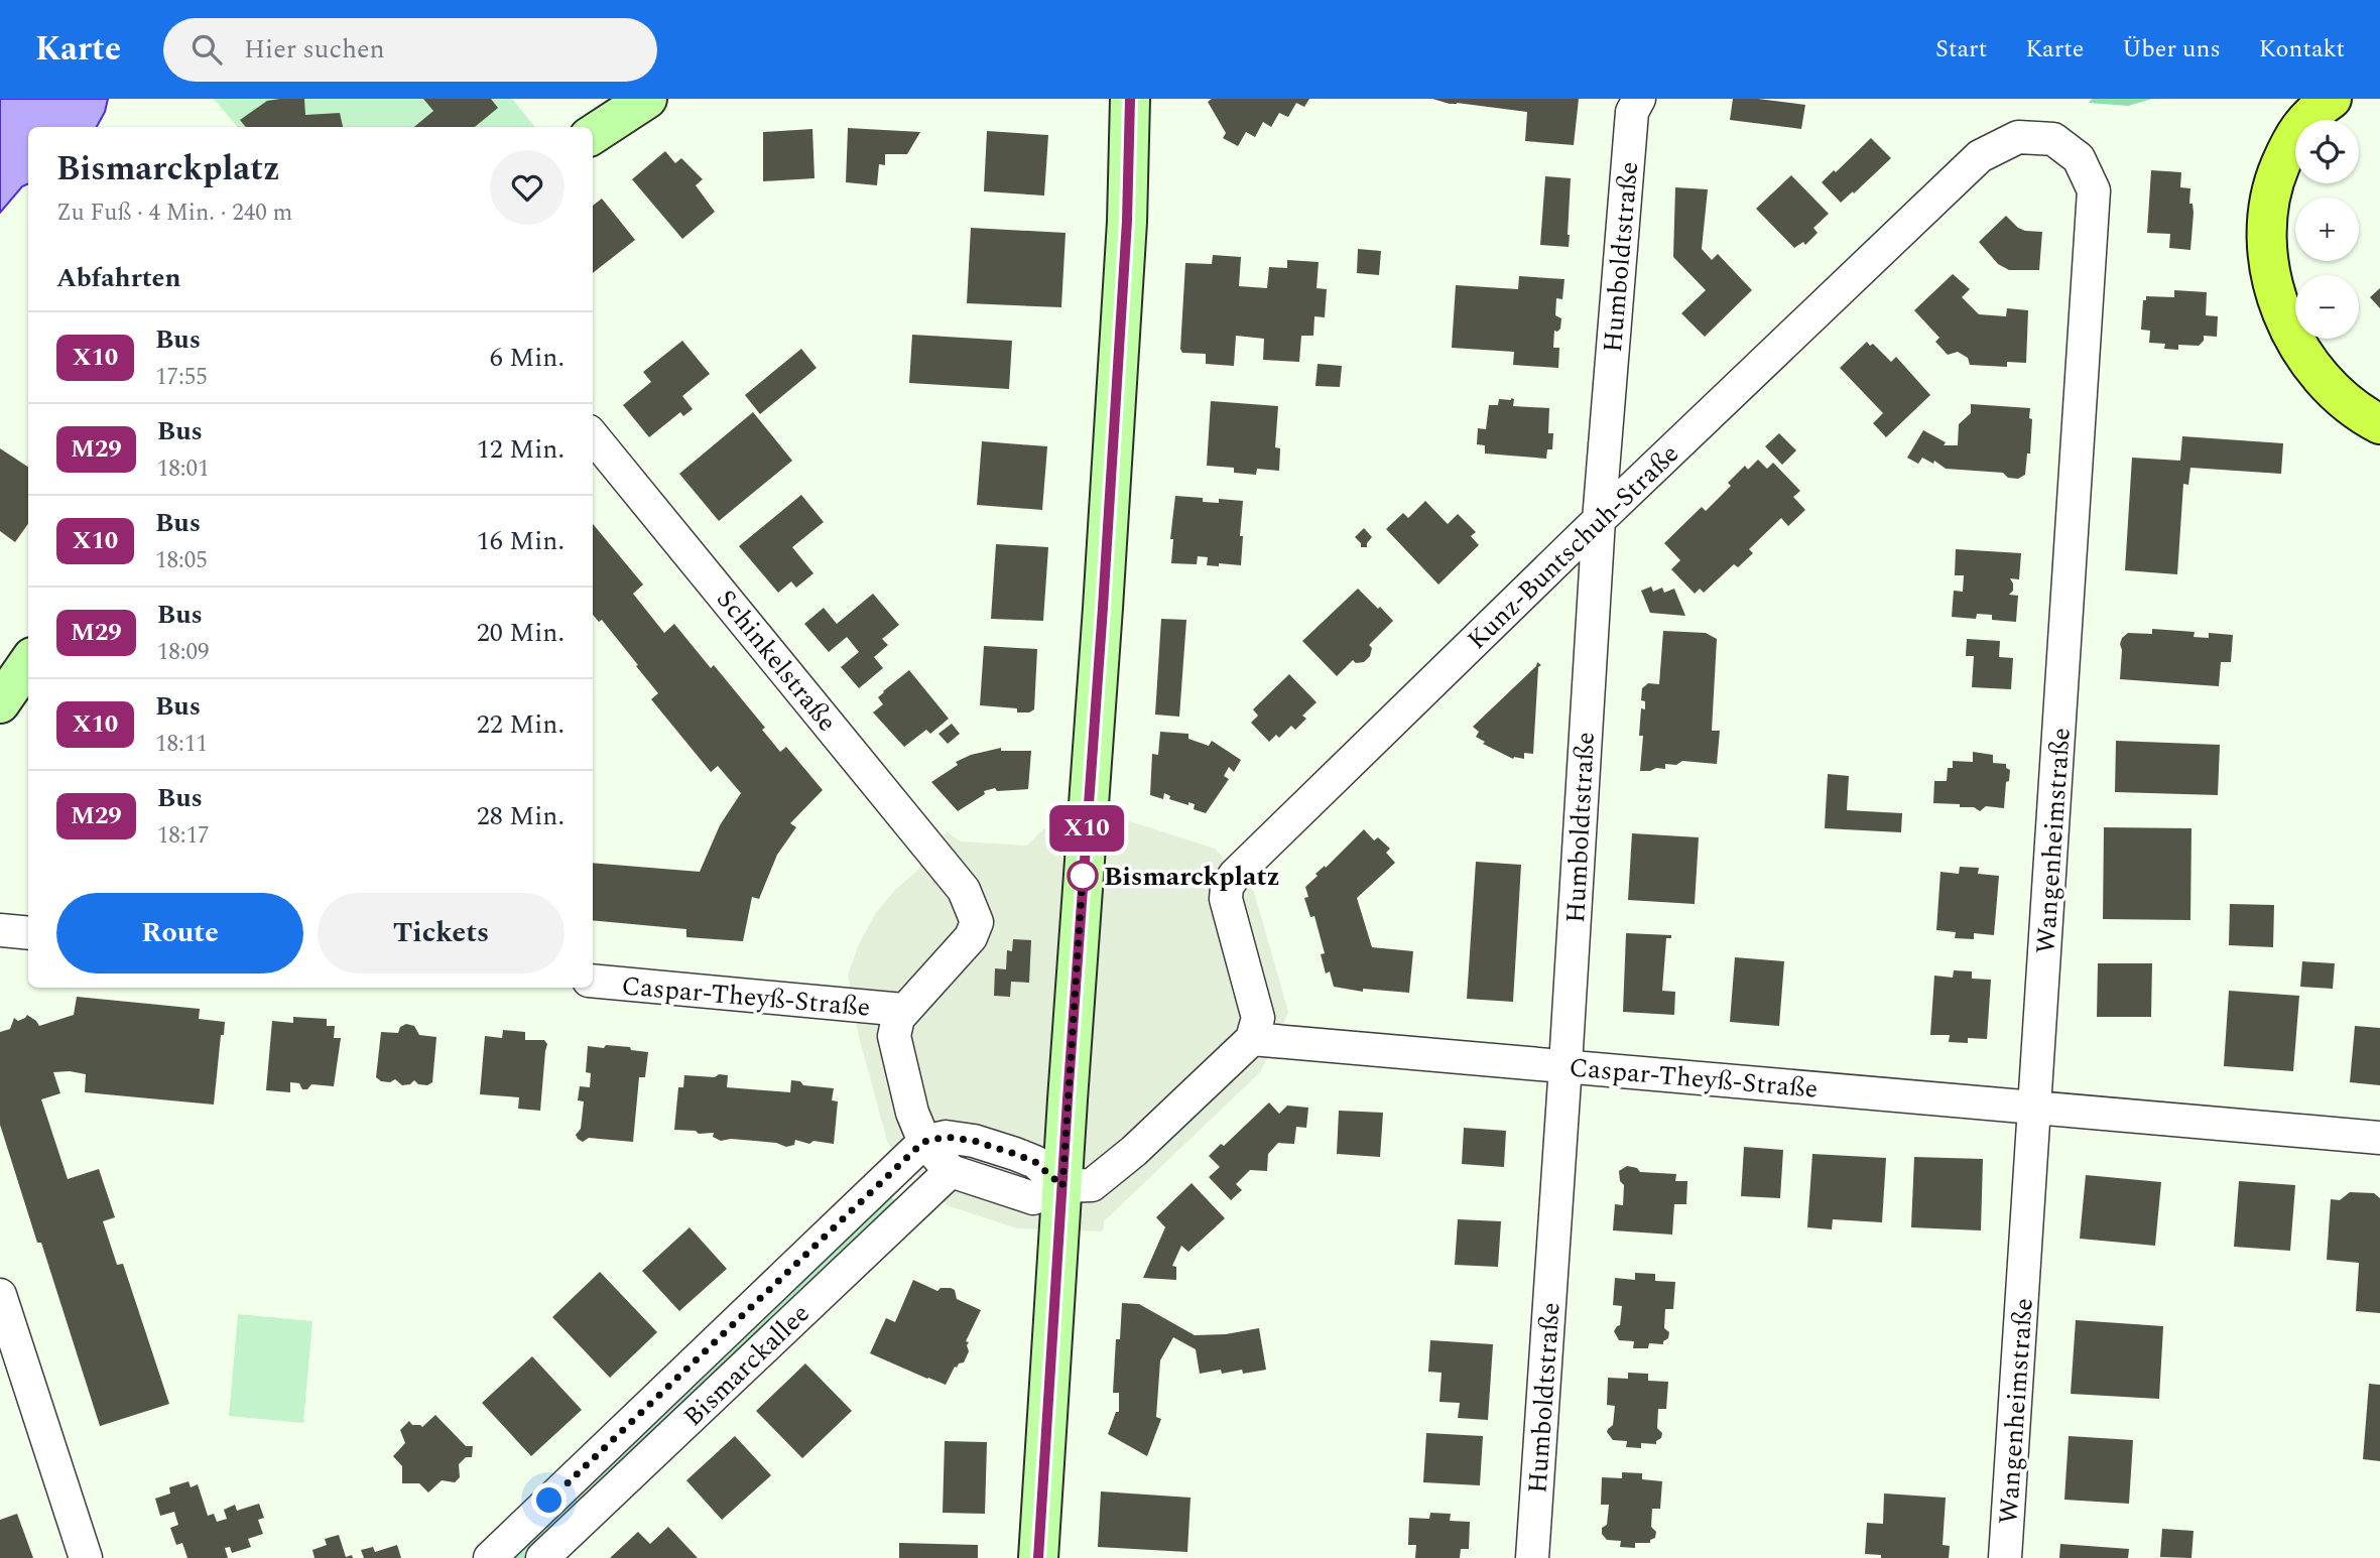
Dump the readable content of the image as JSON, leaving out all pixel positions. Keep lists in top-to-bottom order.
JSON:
{
  "streets": {
    "street": [
      "Humboldtstraße",
      "Kunz-Buntschuh-Straße",
      "Schinkelstraße",
      "Wangenheimstraße",
      "Caspar-Theyß-Straße",
      "Bismarckallee"
    ]
  },
  "crossings": [
    ["Humboldtstraße", "Kunz-Buntschuh-Straße"],
    ["Humboldtstraße", "Caspar-Theyß-Straße"],
    ["Kunz-Buntschuh-Straße", "Wangenheimstraße"],
    ["Kunz-Buntschuh-Straße", "Caspar-Theyß-Straße"],
    ["Schinkelstraße", "Caspar-Theyß-Straße"],
    ["Wangenheimstraße", "Caspar-Theyß-Straße"]
  ],
  "places": ["Bismarckplatz"],
  "lines": ["bus line X10"],
  "page": {
    "header": "Karte",
    "search": "Hier suchen",
    "nav": [
      "Start",
      "Karte",
      "Über uns",
      "Kontakt"
    ],
    "on_map": "X10",
    "map_buttons": ["+", "−"],
    "heading": [
      ["Bismarckplatz", "Zu Fuß · 4 Min. · 240 m"],
      "Abfahrten"
    ],
    "list": [
      {
        "mark": "X10",
        "name": "Bus",
        "note": "17:55",
        "value": "6 Min."
      },
      {
        "mark": "M29",
        "name": "Bus",
        "note": "18:01",
        "value": "12 Min."
      },
      {
        "mark": "X10",
        "name": "Bus",
        "note": "18:05",
        "value": "16 Min."
      },
      {
        "mark": "M29",
        "name": "Bus",
        "note": "18:09",
        "value": "20 Min."
      },
      {
        "mark": "X10",
        "name": "Bus",
        "note": "18:11",
        "value": "22 Min."
      },
      {
        "mark": "M29",
        "name": "Bus",
        "note": "18:17",
        "value": "28 Min."
      }
    ],
    "buttons": ["Route", "Tickets"]
  }
}
